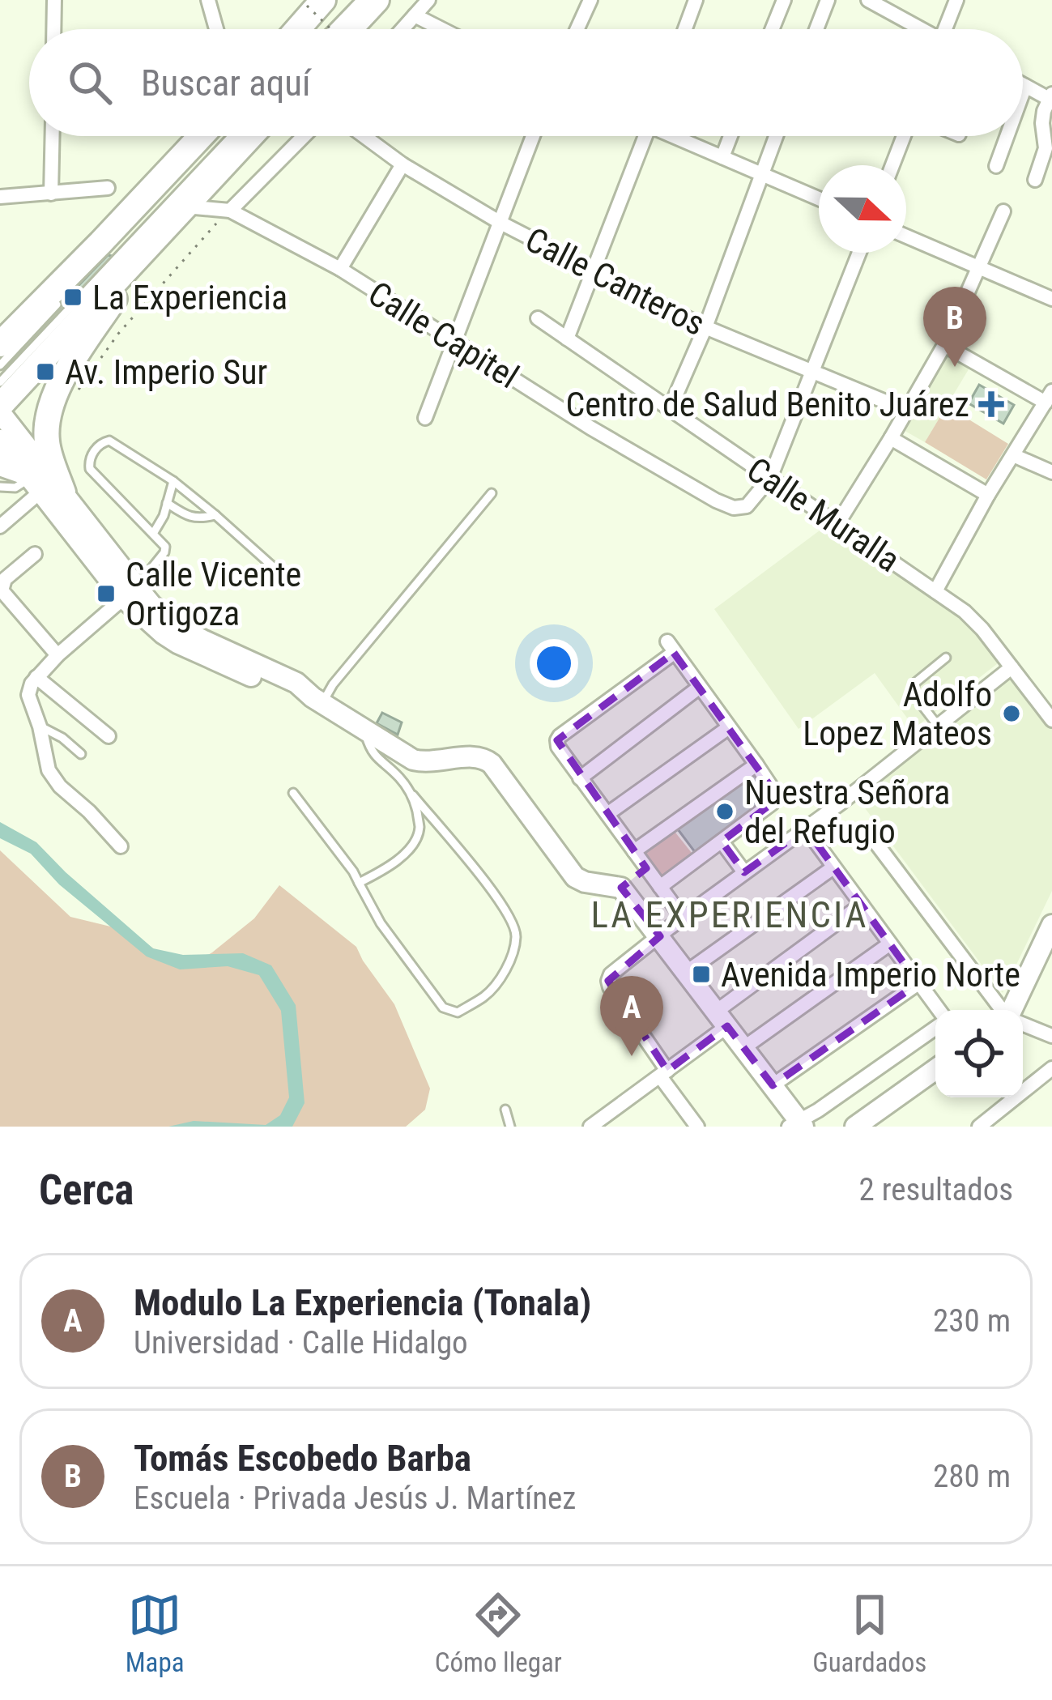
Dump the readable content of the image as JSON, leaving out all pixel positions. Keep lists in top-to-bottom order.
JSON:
{
  "streets": {
    "street": ["Calle Canteros", "Calle Capitel", "Calle Muralla"]
  },
  "crossings": [
    ["Calle Capitel", "Calle Muralla"]
  ],
  "districts": ["LA EXPERIENCIA"],
  "places": {
    "transit": [
      "La Experiencia",
      "Av. Imperio Sur",
      "Calle Vicente Ortigoza",
      "Avenida Imperio Norte"
    ],
    "health": ["Centro de Salud Benito Juárez"],
    "other": ["Adolfo Lopez Mateos", "Nuestra Señora del Refugio"]
  },
  "north": "right",
  "page": {
    "search": "Buscar aquí",
    "pins": ["B", "A"],
    "heading": ["Cerca", "2 resultados"],
    "list": [
      {
        "mark": "A",
        "name": "Modulo La Experiencia (Tonala)",
        "note": "Universidad · Calle Hidalgo",
        "value": "230 m"
      },
      {
        "mark": "B",
        "name": "Tomás Escobedo Barba",
        "note": "Escuela · Privada Jesús J. Martínez",
        "value": "280 m"
      }
    ],
    "nav": ["Mapa", "Cómo llegar", "Guardados"]
  }
}
